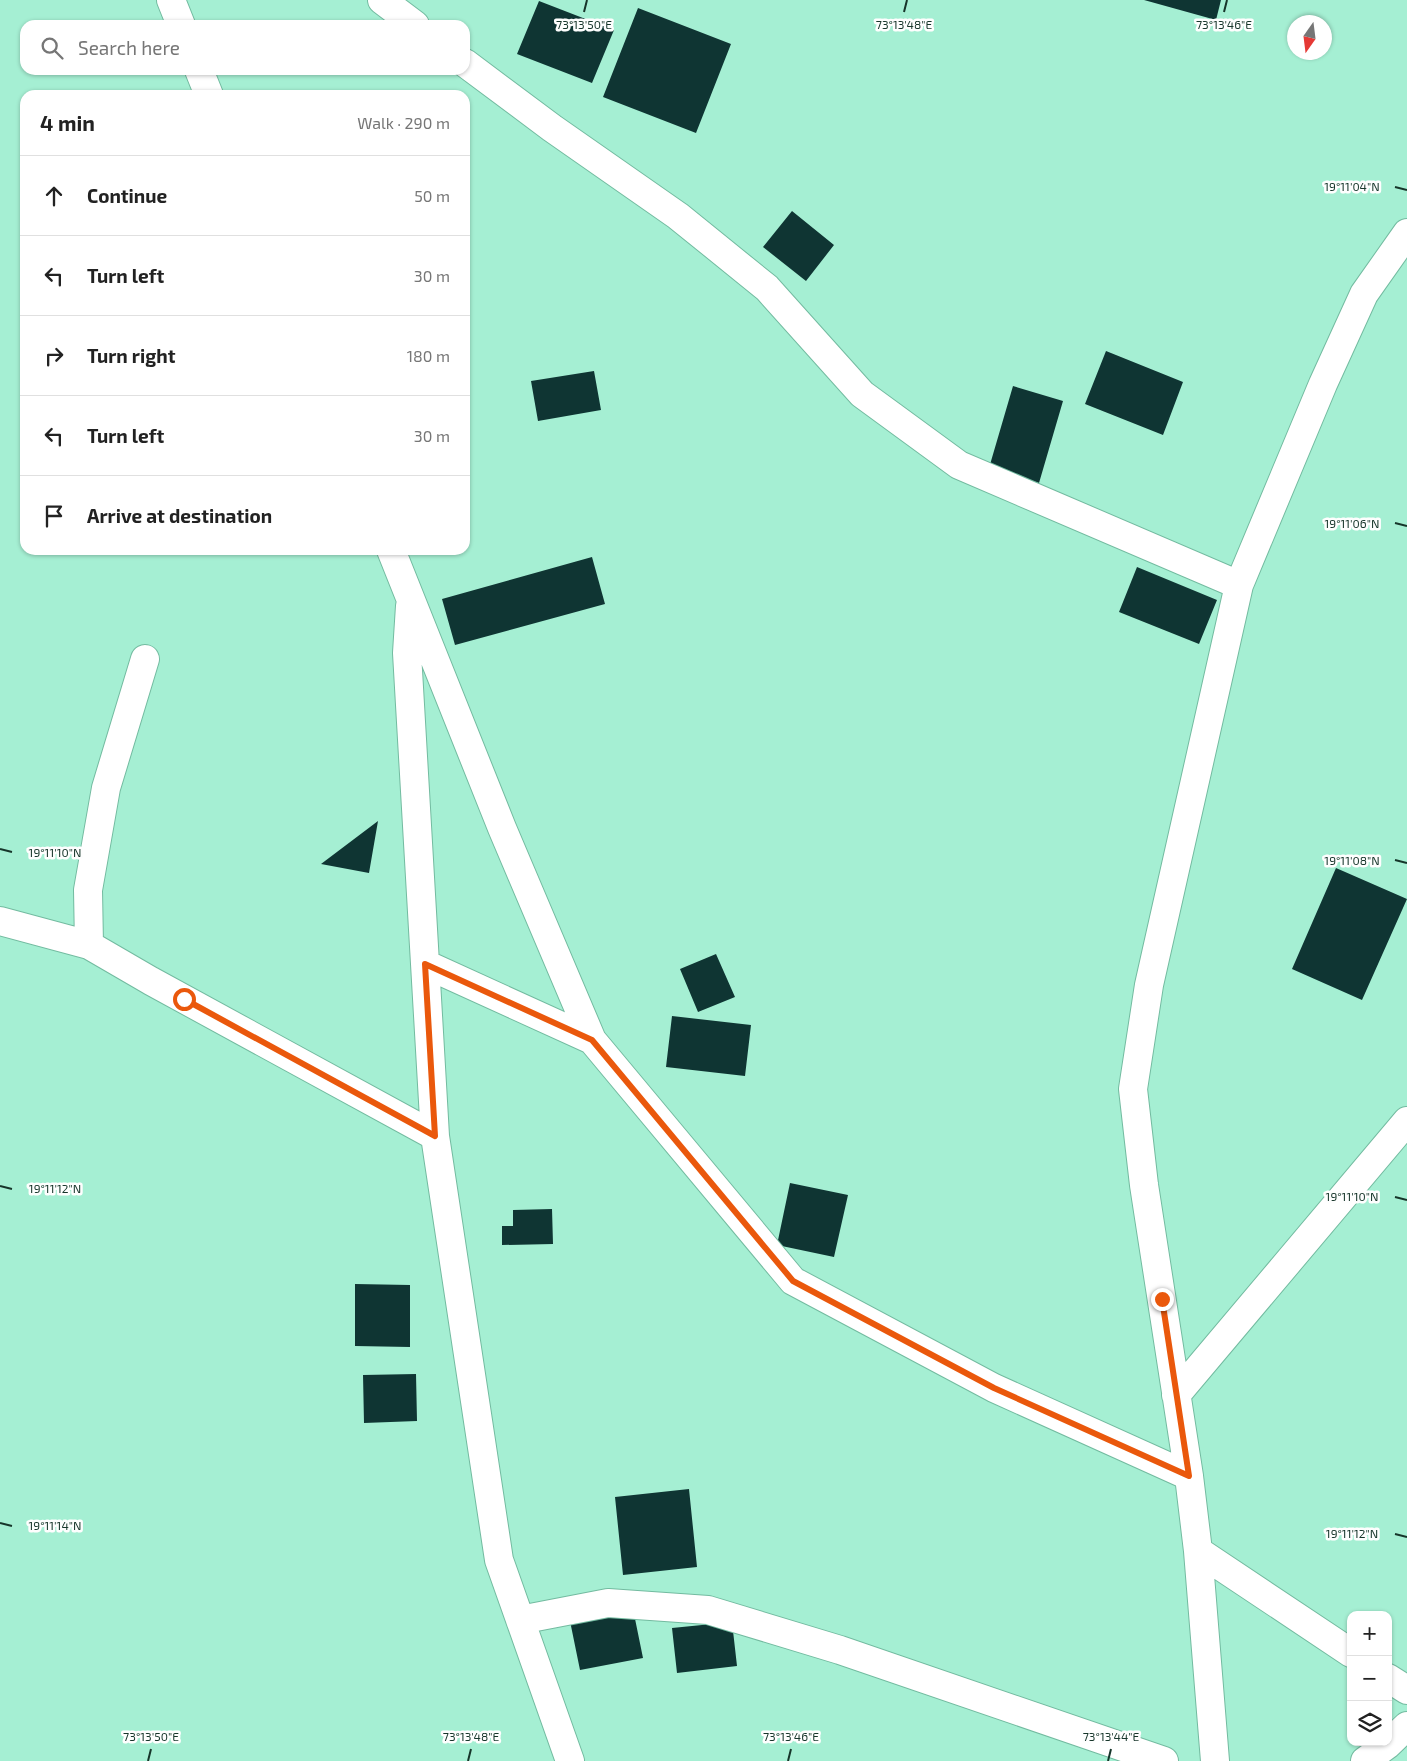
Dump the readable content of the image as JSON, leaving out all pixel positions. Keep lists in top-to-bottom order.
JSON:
{
  "north": "bottom",
  "page": {
    "search": "Search here",
    "heading": ["4 min", "Walk · 290 m"],
    "list": [
      ["Continue", "50 m"],
      ["Turn left", "30 m"],
      ["Turn right", "180 m"],
      ["Turn left", "30 m"],
      "Arrive at destination"
    ],
    "map_buttons": ["+", "−"]
  },
  "coordinates": [
    "73°13'50\"E",
    "73°13'48\"E",
    "73°13'46\"E",
    "19°11'04\"N",
    "19°11'06\"N",
    "19°11'10\"N",
    "19°11'08\"N",
    "19°11'12\"N",
    "19°11'14\"N",
    "73°13'44\"E"
  ]
}
